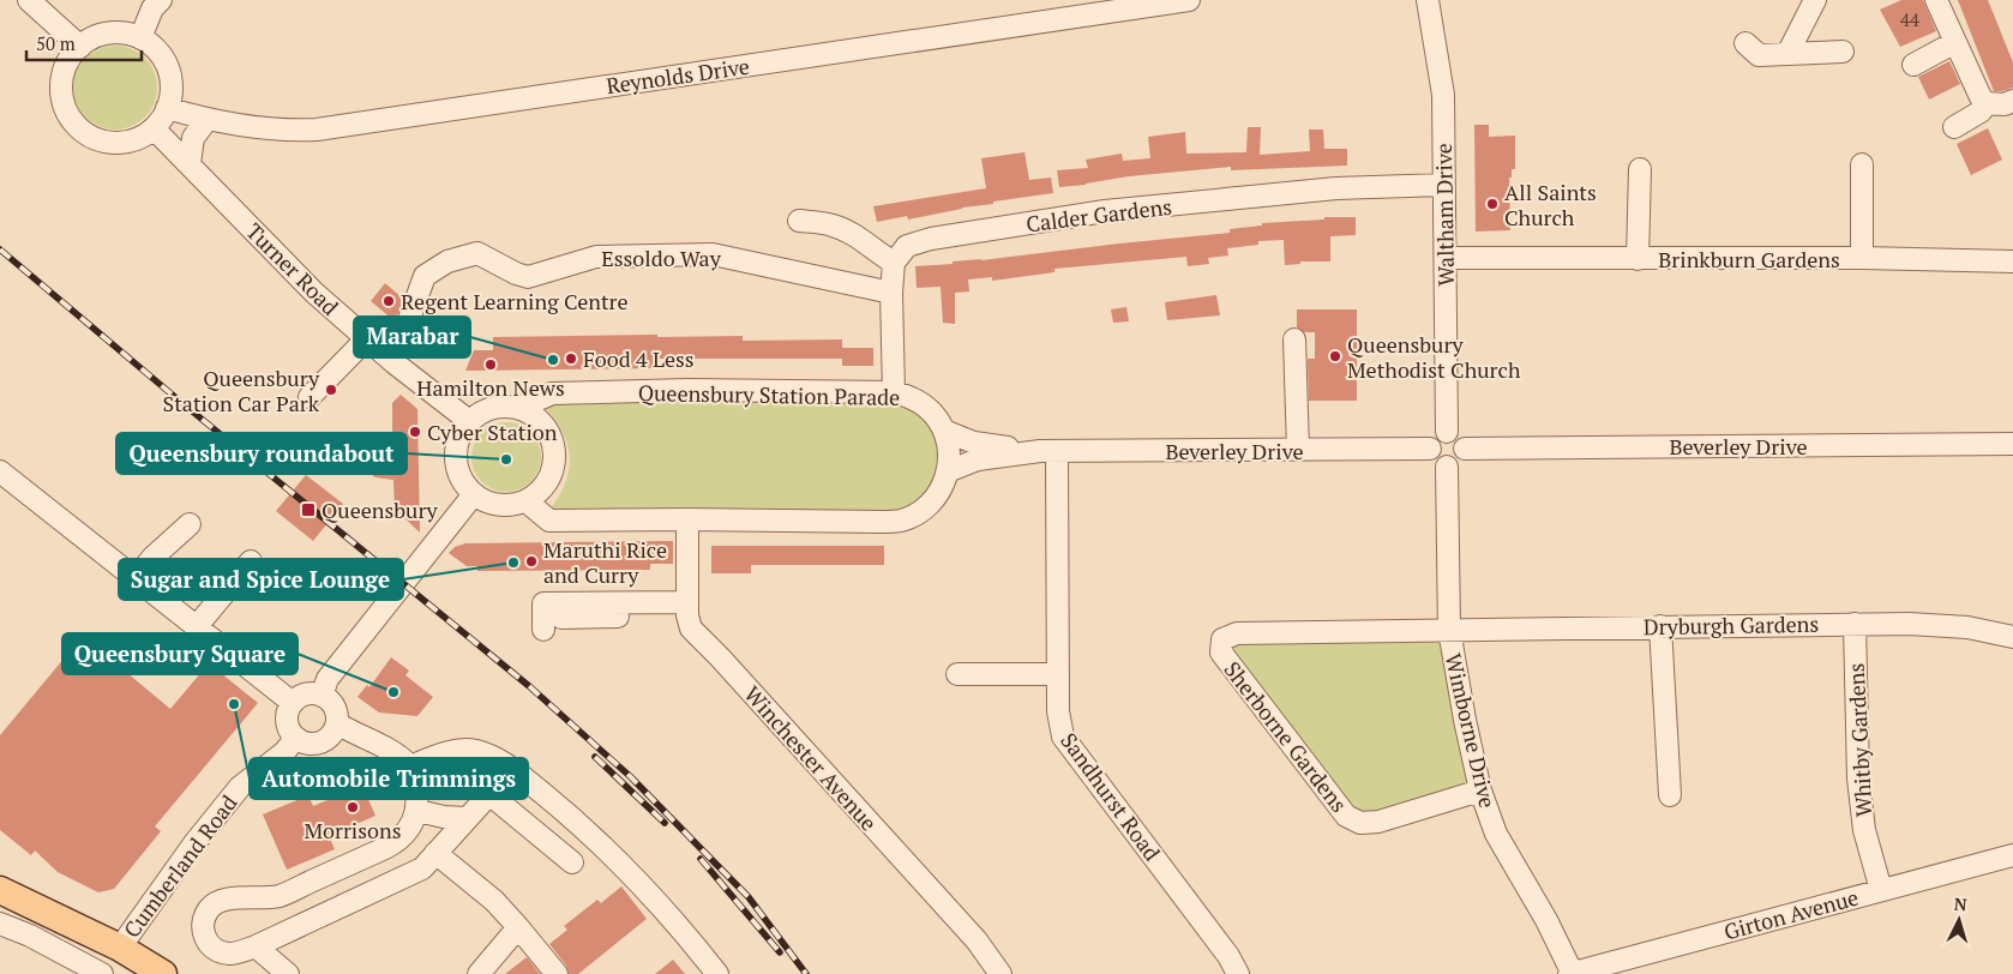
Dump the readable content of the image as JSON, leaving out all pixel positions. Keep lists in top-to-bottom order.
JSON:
{
  "streets": {
    "street": [
      "Reynolds Drive",
      "Calder Gardens",
      "Waltham Drive",
      "Essoldo Way",
      "Brinkburn Gardens",
      "Turner Road",
      "Queensbury Station Parade",
      "Beverley Drive",
      "Dryburgh Gardens",
      "Wimborne Drive",
      "Sherborne Gardens",
      "Whitby Gardens",
      "Winchester Avenue",
      "Sandhurst Road",
      "Cumberland Road",
      "Girton Avenue"
    ]
  },
  "crossings": [
    ["Reynolds Drive", "Turner Road"],
    ["Calder Gardens", "Waltham Drive"],
    ["Waltham Drive", "Brinkburn Gardens"],
    ["Waltham Drive", "Beverley Drive"],
    ["Waltham Drive", "Wimborne Drive"],
    ["Essoldo Way", "Turner Road"],
    ["Turner Road", "Queensbury Station Parade"],
    ["Queensbury Station Parade", "Beverley Drive"],
    ["Beverley Drive", "Wimborne Drive"],
    ["Beverley Drive", "Sandhurst Road"],
    ["Dryburgh Gardens", "Wimborne Drive"],
    ["Dryburgh Gardens", "Sherborne Gardens"],
    ["Dryburgh Gardens", "Whitby Gardens"],
    ["Wimborne Drive", "Sherborne Gardens"],
    ["Wimborne Drive", "Girton Avenue"],
    ["Whitby Gardens", "Girton Avenue"]
  ],
  "places": {
    "other": [
      "All Saints Church",
      "Regent Learning Centre",
      "Queensbury Methodist Church",
      "Food 4 Less",
      "Marabar",
      "Hamilton News",
      "Queensbury Station Car Park",
      "Cyber Station",
      "Queensbury roundabout",
      "Maruthi Rice and Curry",
      "Sugar and Spice Lounge",
      "Queensbury Square",
      "Automobile Trimmings",
      "Morrisons"
    ],
    "transit": ["Queensbury"]
  },
  "house_numbers": ["44"],
  "scale_bar": "50 m",
  "north": "top"
}
